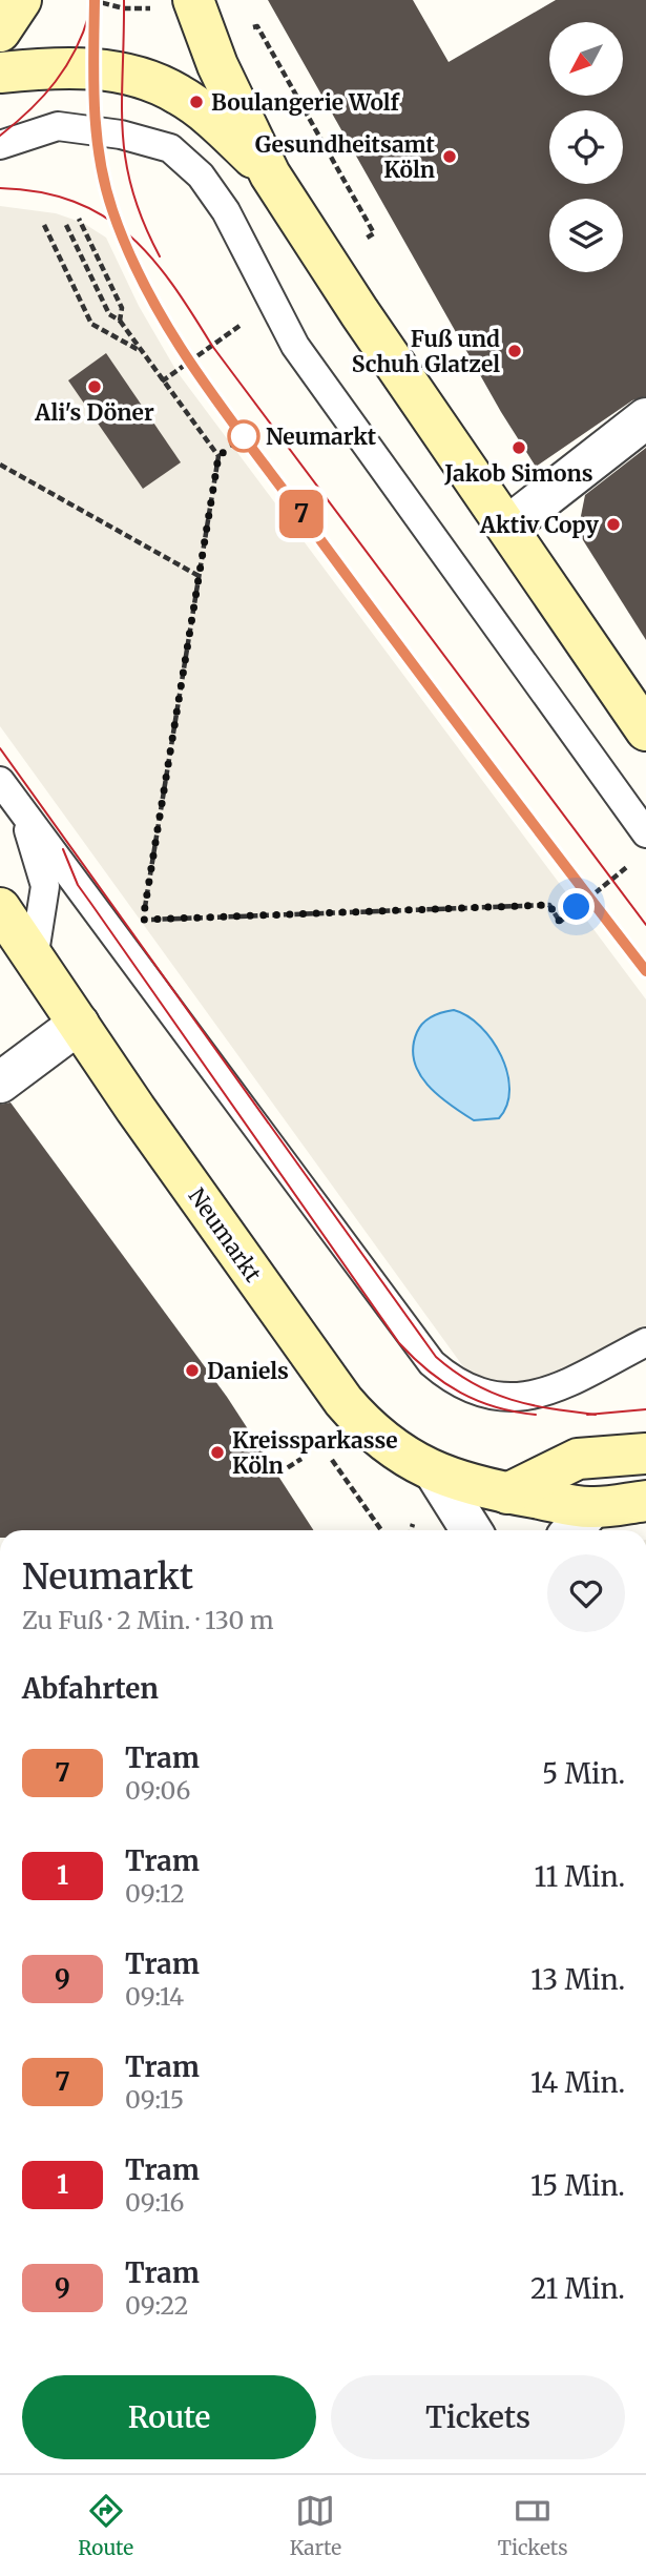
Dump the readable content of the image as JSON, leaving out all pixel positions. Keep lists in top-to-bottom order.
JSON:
{
  "streets": {
    "main road": ["Neumarkt"]
  },
  "places": [
    "Boulangerie Wolf",
    "Gesundheitsamt Köln",
    "Fuß und Schuh Glatzel",
    "Ali's Döner",
    "Neumarkt",
    "Jakob Simons",
    "Aktiv Copy",
    "Daniels",
    "Kreissparkasse Köln"
  ],
  "lines": ["tram line 7"],
  "north": "bottom left",
  "page": {
    "on_map": "7",
    "heading": [
      ["Neumarkt", "Zu Fuß · 2 Min. · 130 m"],
      "Abfahrten"
    ],
    "list": [
      {
        "mark": "7",
        "name": "Tram",
        "note": "09:06",
        "value": "5 Min."
      },
      {
        "mark": "1",
        "name": "Tram",
        "note": "09:12",
        "value": "11 Min."
      },
      {
        "mark": "9",
        "name": "Tram",
        "note": "09:14",
        "value": "13 Min."
      },
      {
        "mark": "7",
        "name": "Tram",
        "note": "09:15",
        "value": "14 Min."
      },
      {
        "mark": "1",
        "name": "Tram",
        "note": "09:16",
        "value": "15 Min."
      },
      {
        "mark": "9",
        "name": "Tram",
        "note": "09:22",
        "value": "21 Min."
      }
    ],
    "buttons": ["Route", "Tickets"],
    "tabs": ["Route", "Karte", "Tickets"]
  }
}
